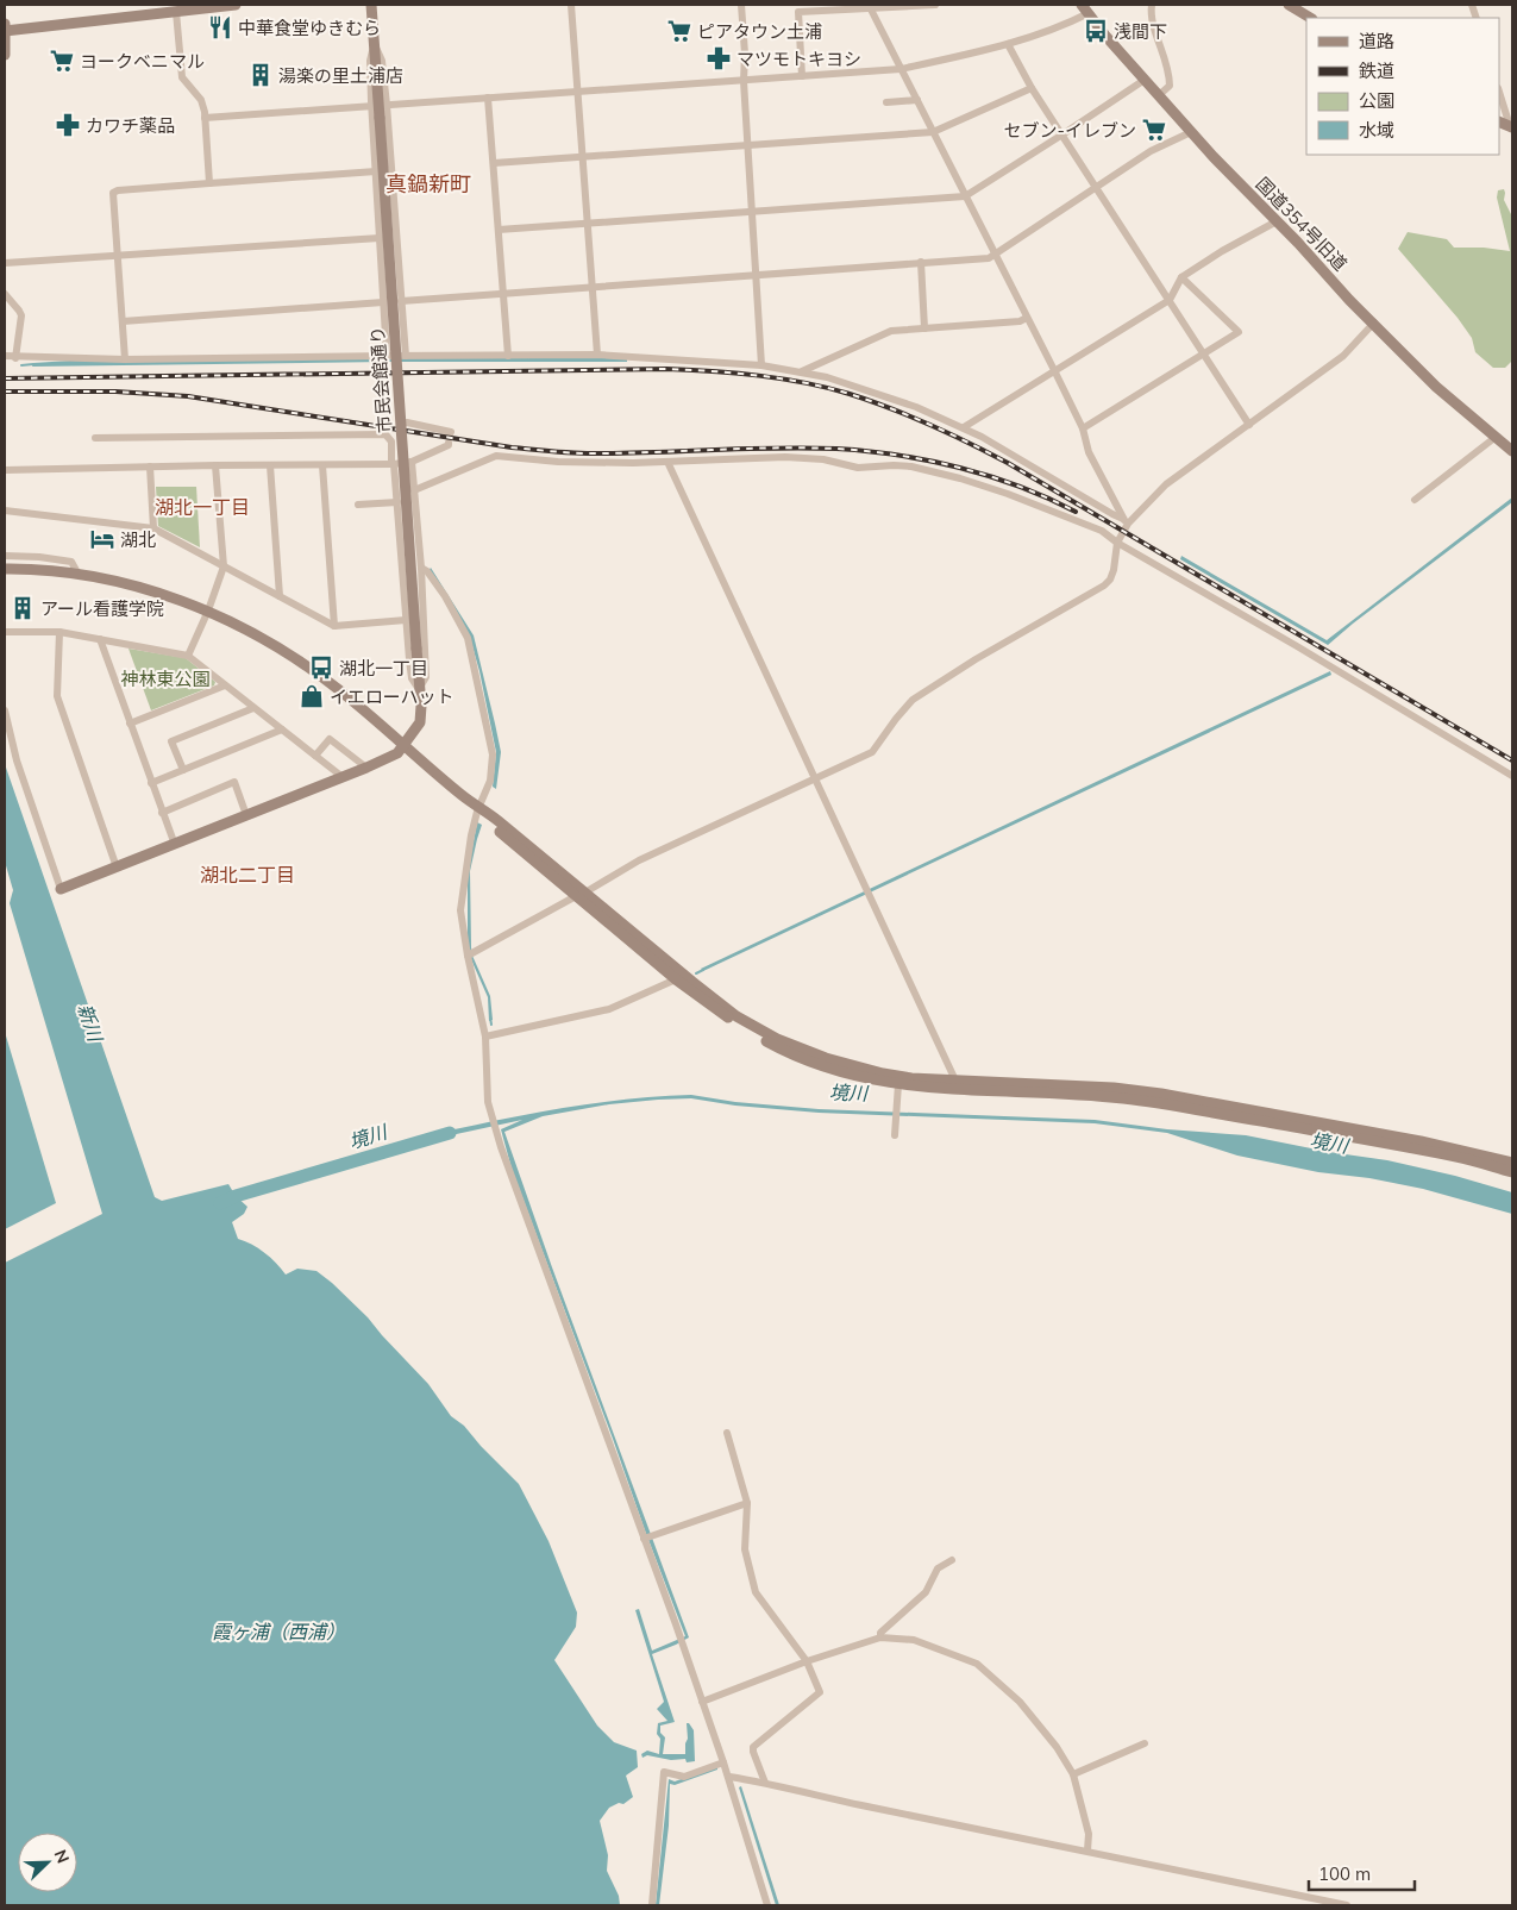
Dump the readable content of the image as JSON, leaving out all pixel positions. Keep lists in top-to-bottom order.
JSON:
{
  "streets": {
    "street": ["国道354号旧道", "市民会館通り"]
  },
  "districts": ["真鍋新町", "湖北一丁目", "湖北二丁目"],
  "water": ["新川", "境川", "霞ヶ浦（西浦）"],
  "parks": ["神林東公園"],
  "places": {
    "restaurant": ["中華食堂ゆきむら"],
    "supermarket": ["ピアタウン土浦", "ヨークベニマル", "セブン-イレブン"],
    "bus stop": ["浅間下", "湖北一丁目"],
    "pharmacy": ["マツモトキヨシ", "カワチ薬品"],
    "building": ["湯楽の里土浦店", "アール看護学院"],
    "hotel": ["湖北"],
    "shop": ["イエローハット"]
  },
  "legend": [
    "道路",
    "鉄道",
    "公園",
    "水域"
  ],
  "scale_bar": "100 m",
  "north": "top right"
}
